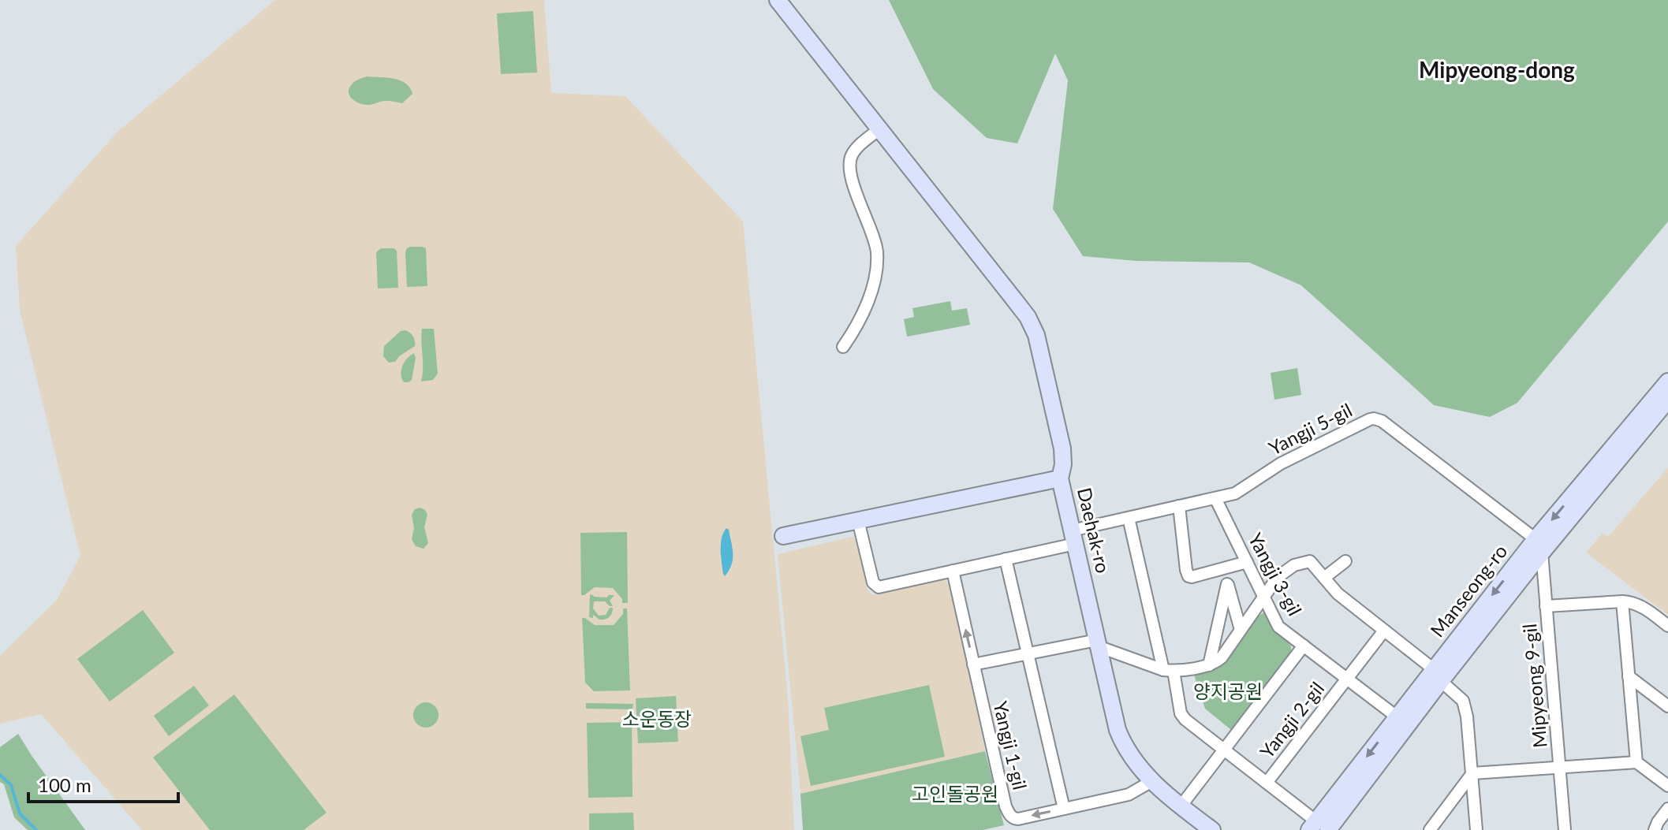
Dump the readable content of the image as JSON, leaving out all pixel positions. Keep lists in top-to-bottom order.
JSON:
{
  "streets": {
    "street": [
      "Yangji 5-gil",
      "Daehak-ro",
      "Yangji 3-gil",
      "Manseong-ro",
      "Mipyeong 9-gil",
      "Yangji 2-gil",
      "Yangji 1-gil"
    ]
  },
  "crossings": [
    ["Yangji 5-gil", "Daehak-ro"],
    ["Yangji 5-gil", "Yangji 3-gil"],
    ["Yangji 5-gil", "Manseong-ro"],
    ["Yangji 5-gil", "Mipyeong 9-gil"],
    ["Yangji 5-gil", "Yangji 2-gil"],
    ["Daehak-ro", "Yangji 2-gil"],
    ["Daehak-ro", "Yangji 1-gil"],
    ["Yangji 3-gil", "Manseong-ro"],
    ["Yangji 3-gil", "Yangji 2-gil"],
    ["Manseong-ro", "Mipyeong 9-gil"],
    ["Manseong-ro", "Yangji 2-gil"]
  ],
  "districts": ["Mipyeong-dong"],
  "parks": ["양지공원", "소운동장", "고인돌공원"],
  "scale_bar": "100 m"
}
